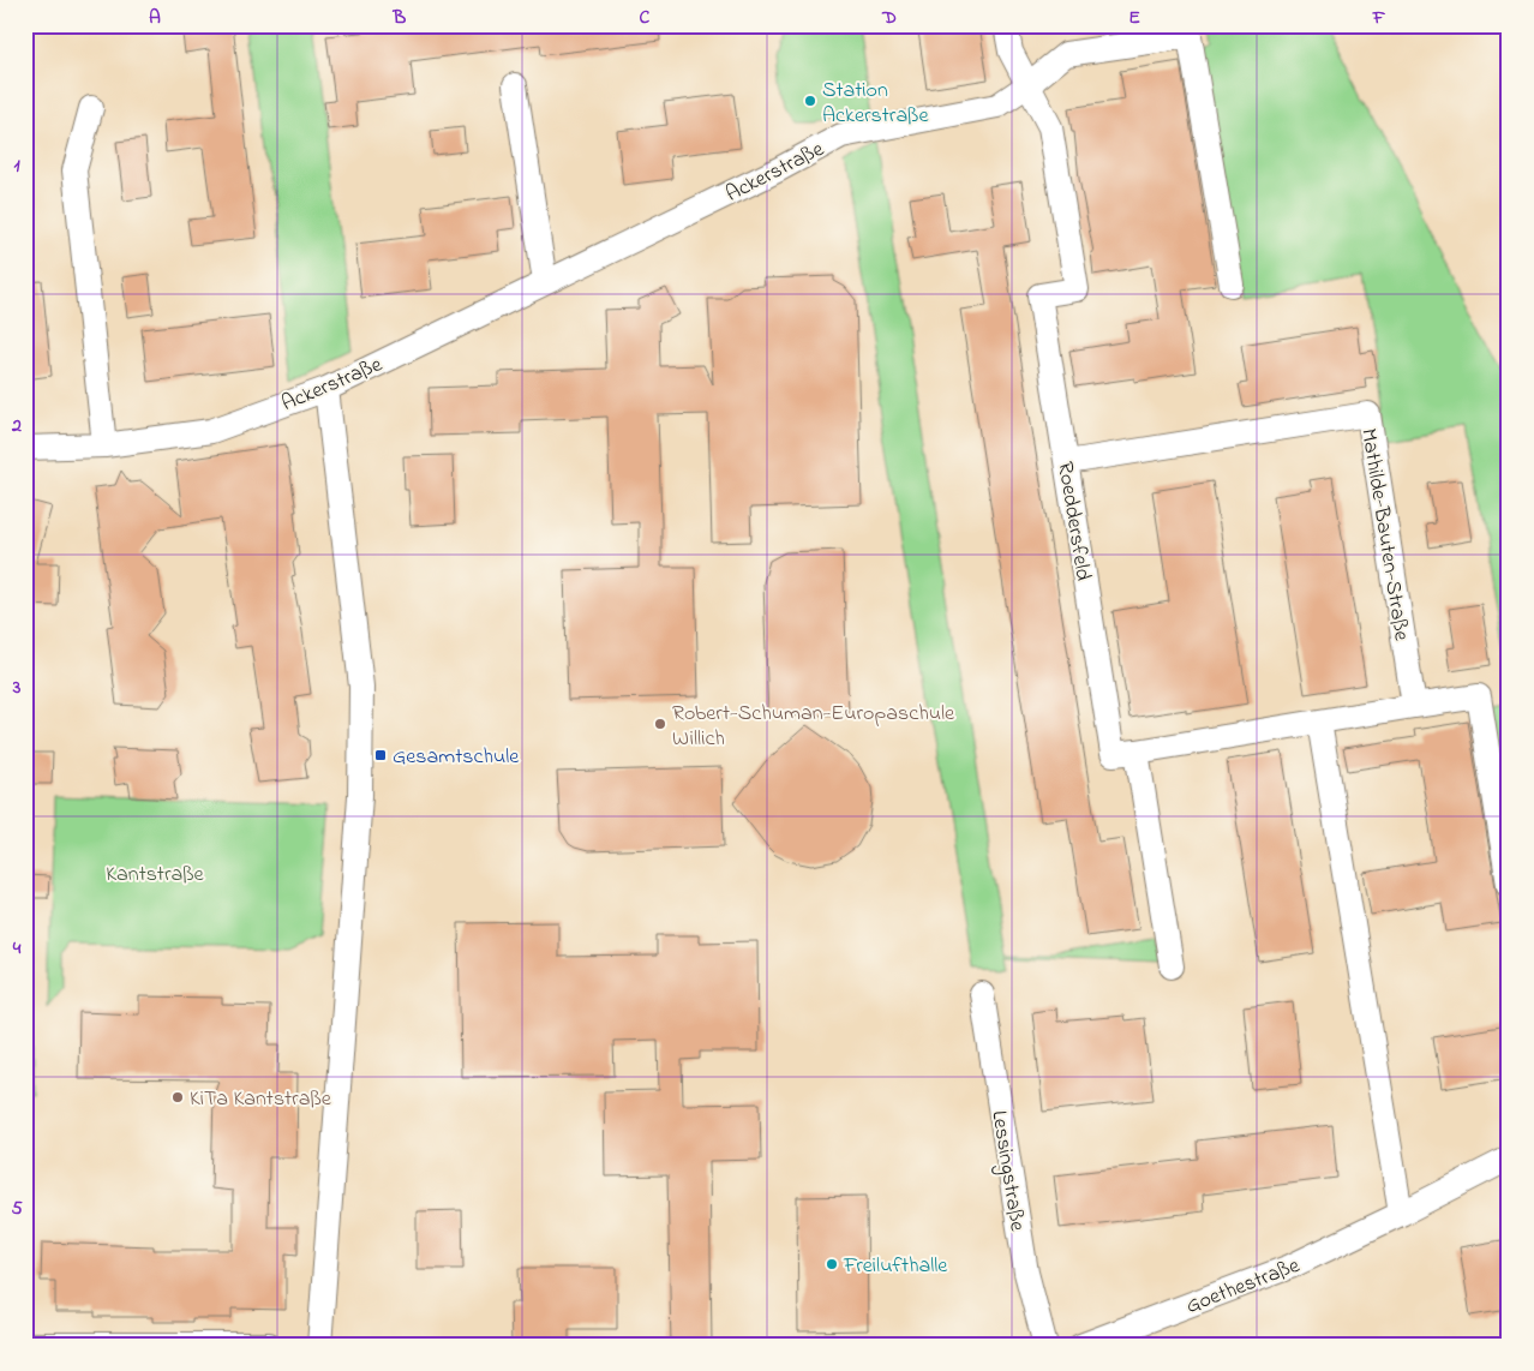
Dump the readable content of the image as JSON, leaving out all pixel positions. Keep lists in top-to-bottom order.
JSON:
{
  "streets": {
    "street": [
      "Ackerstraße",
      "Roeddersfeld",
      "Mathilde-Bauten-Straße",
      "Lessingstraße",
      "Goethestraße"
    ]
  },
  "crossings": [
    ["Ackerstraße", "Roeddersfeld"],
    ["Roeddersfeld", "Mathilde-Bauten-Straße"]
  ],
  "parks": ["Kantstraße"],
  "places": {
    "other": [
      "Station Ackerstraße",
      "Robert-Schuman-Europaschule Willich",
      "KiTa Kantstraße",
      "Freilufthalle"
    ],
    "transit": ["Gesamtschule"]
  },
  "grid": {
    "columns": [
      "A",
      "B",
      "C",
      "D",
      "E",
      "F"
    ],
    "rows": [
      "1",
      "2",
      "3",
      "4",
      "5"
    ]
  }
}
